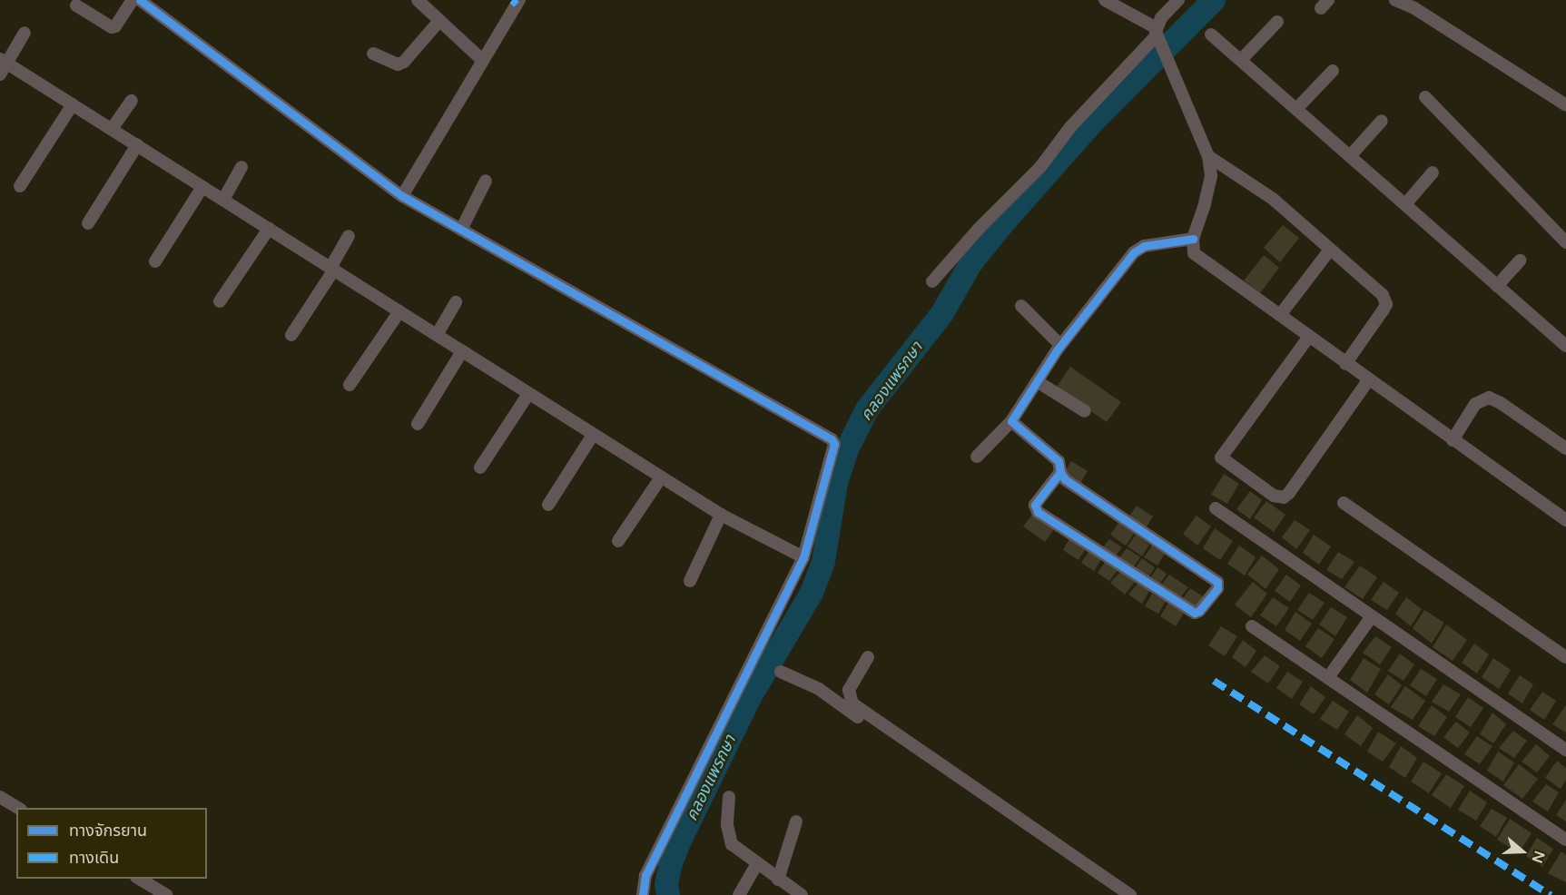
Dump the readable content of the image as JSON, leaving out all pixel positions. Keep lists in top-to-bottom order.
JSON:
{
  "water": ["คลองแพรกษา"],
  "legend": ["ทางจักรยาน", "ทางเดิน"],
  "north": "right"
}
